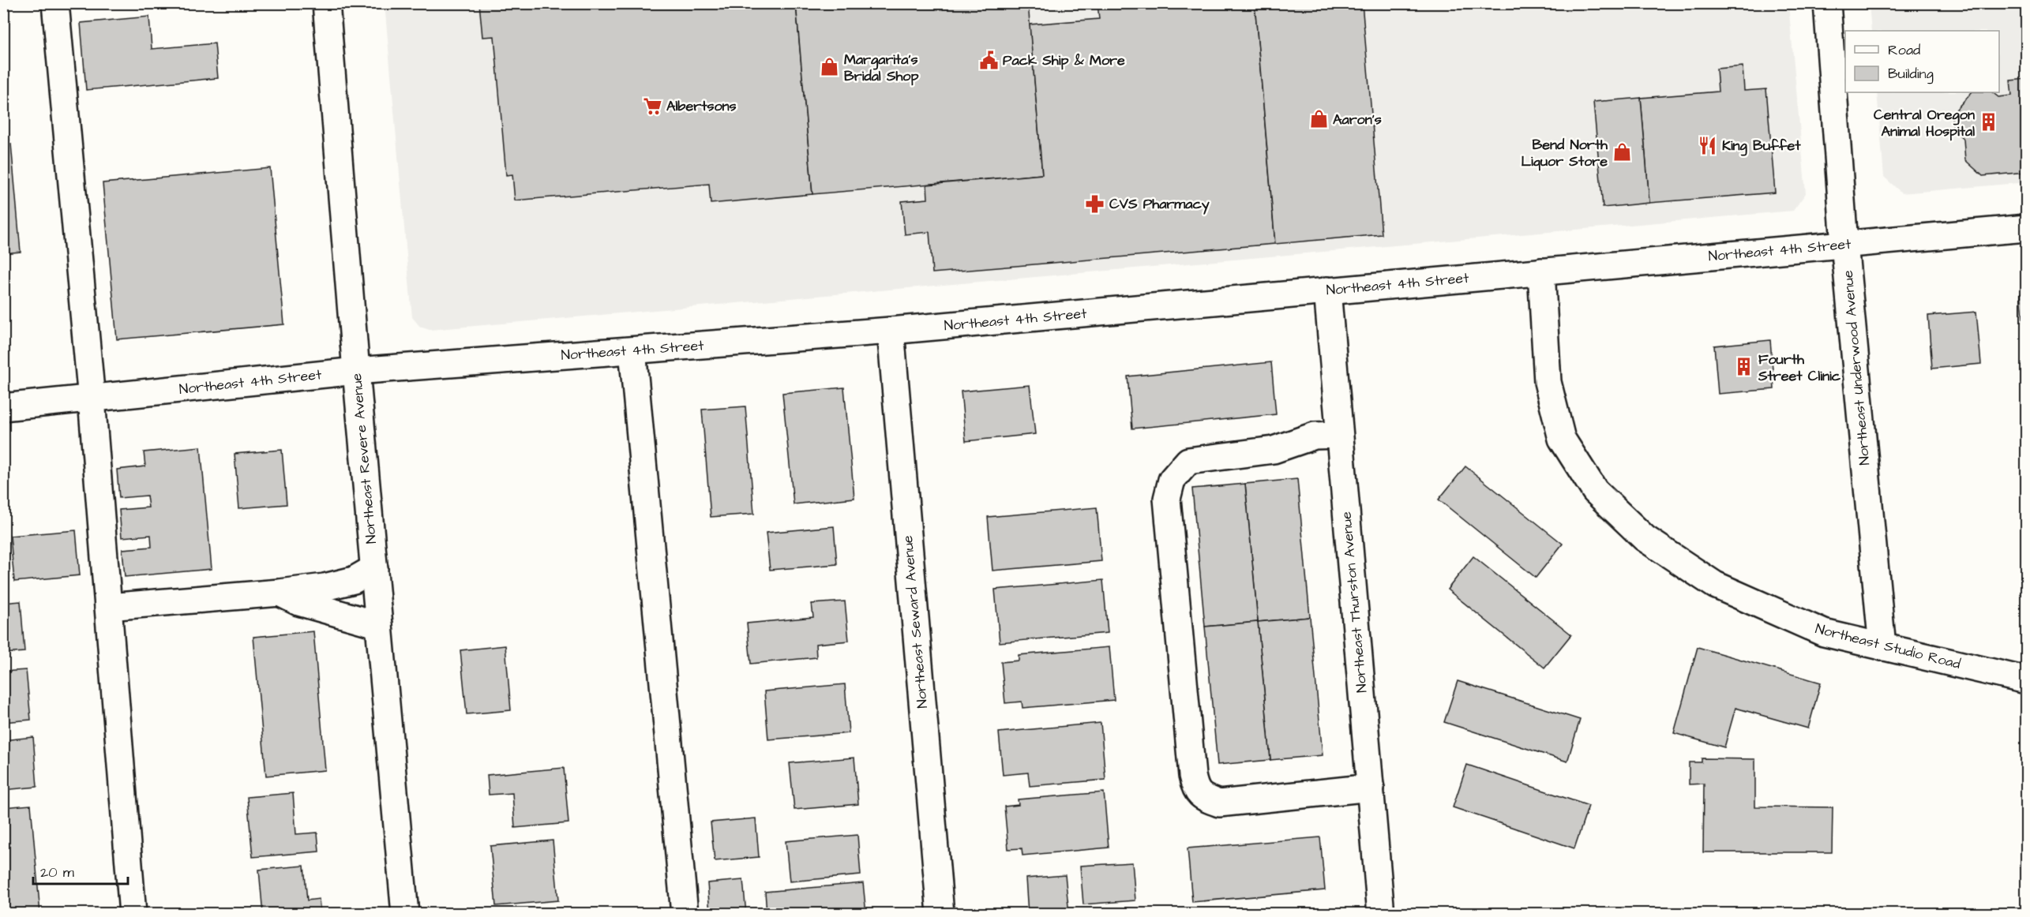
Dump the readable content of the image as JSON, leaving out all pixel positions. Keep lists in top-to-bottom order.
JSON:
{
  "streets": {
    "street": [
      "Northeast 4th Street",
      "Northeast Underwood Avenue",
      "Northeast Revere Avenue",
      "Northeast Thurston Avenue",
      "Northeast Seward Avenue",
      "Northeast Studio Road"
    ]
  },
  "crossings": [
    ["Northeast 4th Street", "Northeast Underwood Avenue"],
    ["Northeast 4th Street", "Northeast Revere Avenue"],
    ["Northeast 4th Street", "Northeast Thurston Avenue"],
    ["Northeast 4th Street", "Northeast Seward Avenue"],
    ["Northeast 4th Street", "Northeast Studio Road"],
    ["Northeast Underwood Avenue", "Northeast Studio Road"]
  ],
  "places": {
    "public building": ["Pack Ship & More"],
    "shop": ["Margarita’s Bridal Shop", "Aaron's", "Bend North Liquor Store"],
    "supermarket": ["Albertsons"],
    "building": ["Central Oregon Animal Hospital", "Fourth Street Clinic"],
    "restaurant": ["King Buffet"],
    "pharmacy": ["CVS Pharmacy"]
  },
  "legend": ["Road", "Building"],
  "scale_bar": "20 m"
}
